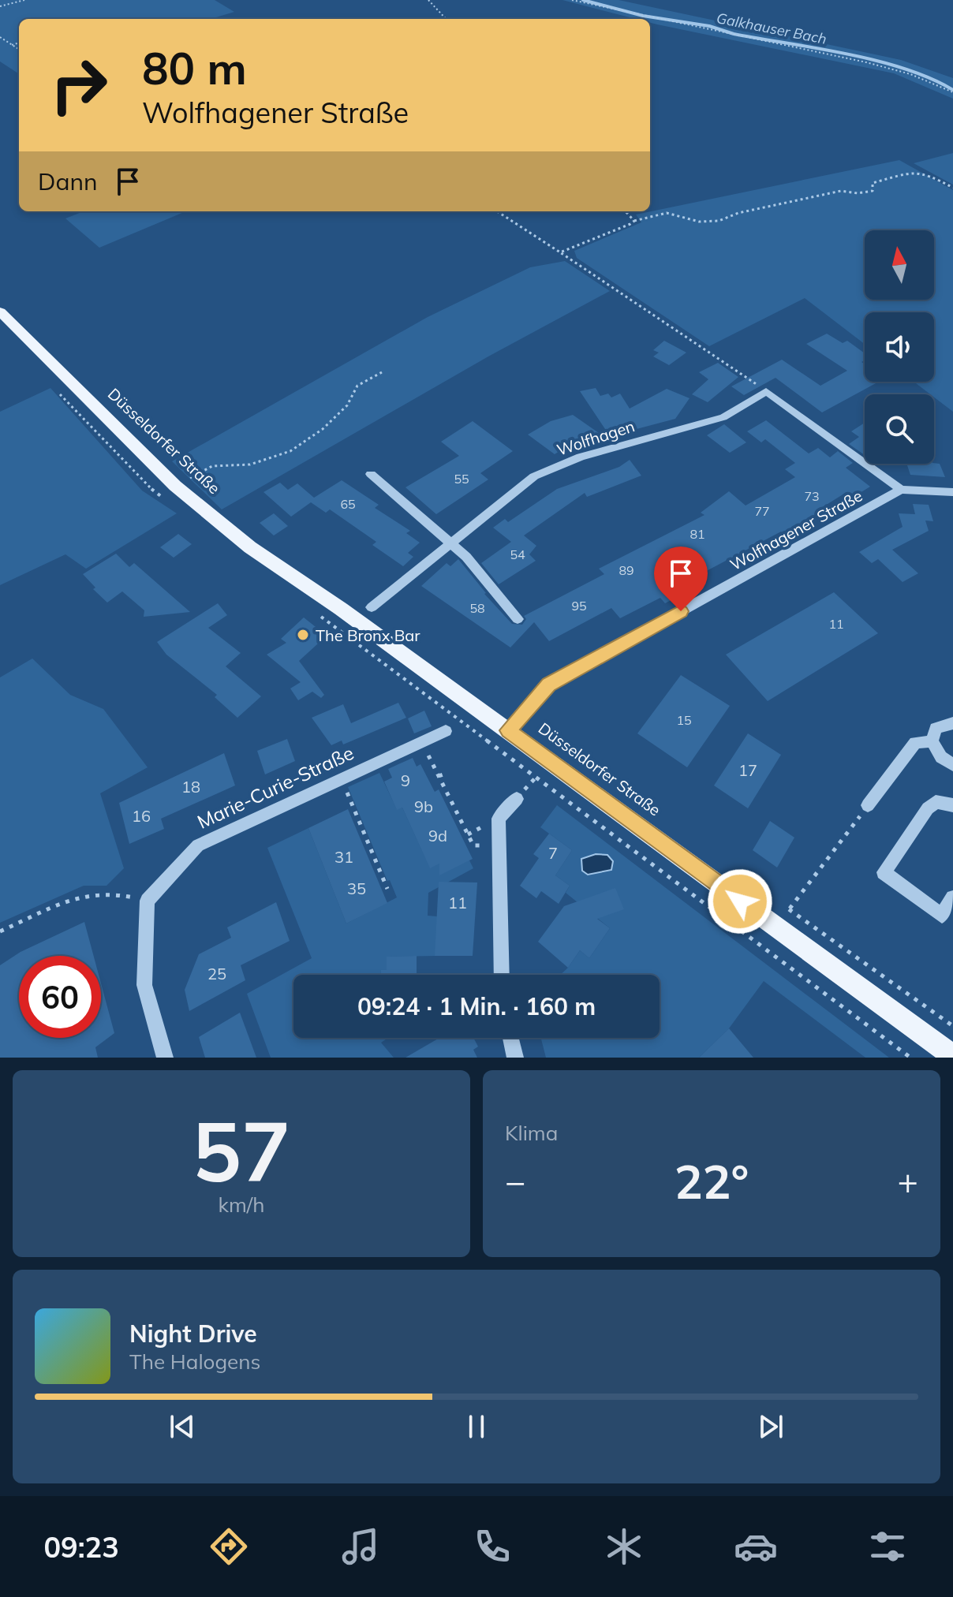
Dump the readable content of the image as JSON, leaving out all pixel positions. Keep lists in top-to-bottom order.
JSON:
{
  "streets": {
    "main road": ["Düsseldorfer Straße"],
    "street": ["Wolfhagen", "Wolfhagener Straße", "Marie-Curie-Straße"]
  },
  "crossings": [
    ["Düsseldorfer Straße", "Wolfhagener Straße"]
  ],
  "water": ["Galkhauser Bach"],
  "places": ["The Bronx Bar"],
  "house_numbers": [
    "55",
    "73",
    "65",
    "77",
    "81",
    "54",
    "89",
    "95",
    "58",
    "11",
    "15",
    "17",
    "9",
    "18",
    "9b",
    "16",
    "9d",
    "7",
    "31",
    "35",
    "11",
    "25"
  ],
  "north": "top",
  "page": {
    "turn": ["80 m", "Wolfhagener Straße"],
    "then": "Dann",
    "limit": "60",
    "trip": "09:24 · 1 Min. · 160 m",
    "tile": [
      ["57", "km/h"],
      "Klima"
    ],
    "heat": ["−", "22°", "+"],
    "song": ["Night Drive", "The Halogens"],
    "tabs": "09:23"
  }
}
